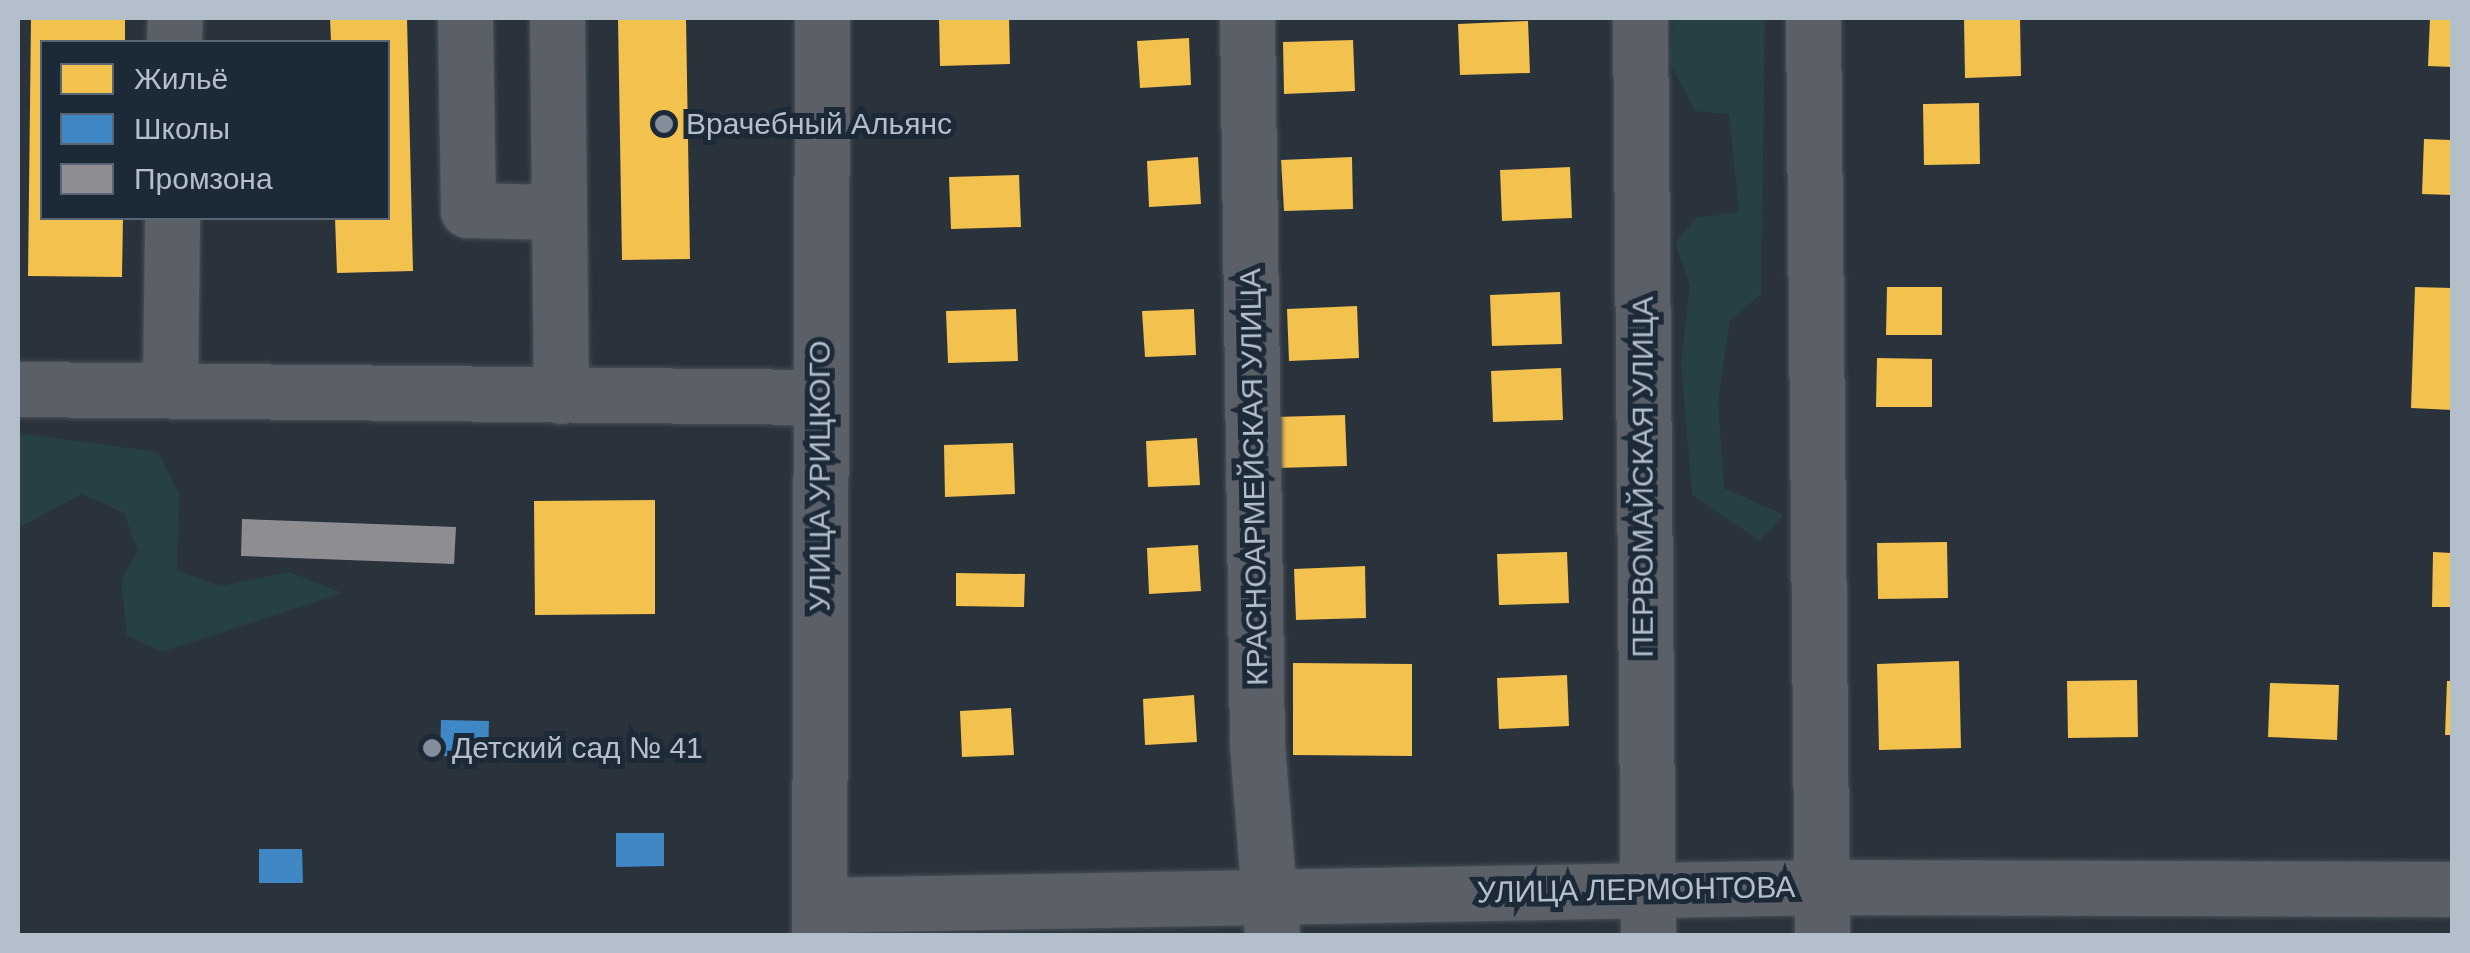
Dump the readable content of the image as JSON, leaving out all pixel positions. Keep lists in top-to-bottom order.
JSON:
{
  "streets": {
    "street": [
      "УЛИЦА УРИЦКОГО",
      "КРАСНОАРМЕЙСКАЯ УЛИЦА",
      "ПЕРВОМАЙСКАЯ УЛИЦА",
      "УЛИЦА ЛЕРМОНТОВА"
    ]
  },
  "crossings": [
    ["УЛИЦА УРИЦКОГО", "УЛИЦА ЛЕРМОНТОВА"],
    ["КРАСНОАРМЕЙСКАЯ УЛИЦА", "УЛИЦА ЛЕРМОНТОВА"],
    ["ПЕРВОМАЙСКАЯ УЛИЦА", "УЛИЦА ЛЕРМОНТОВА"]
  ],
  "places": ["Врачебный Альянс", "Детский сад № 41"],
  "legend": ["Жильё", "Школы", "Промзона"]
}
